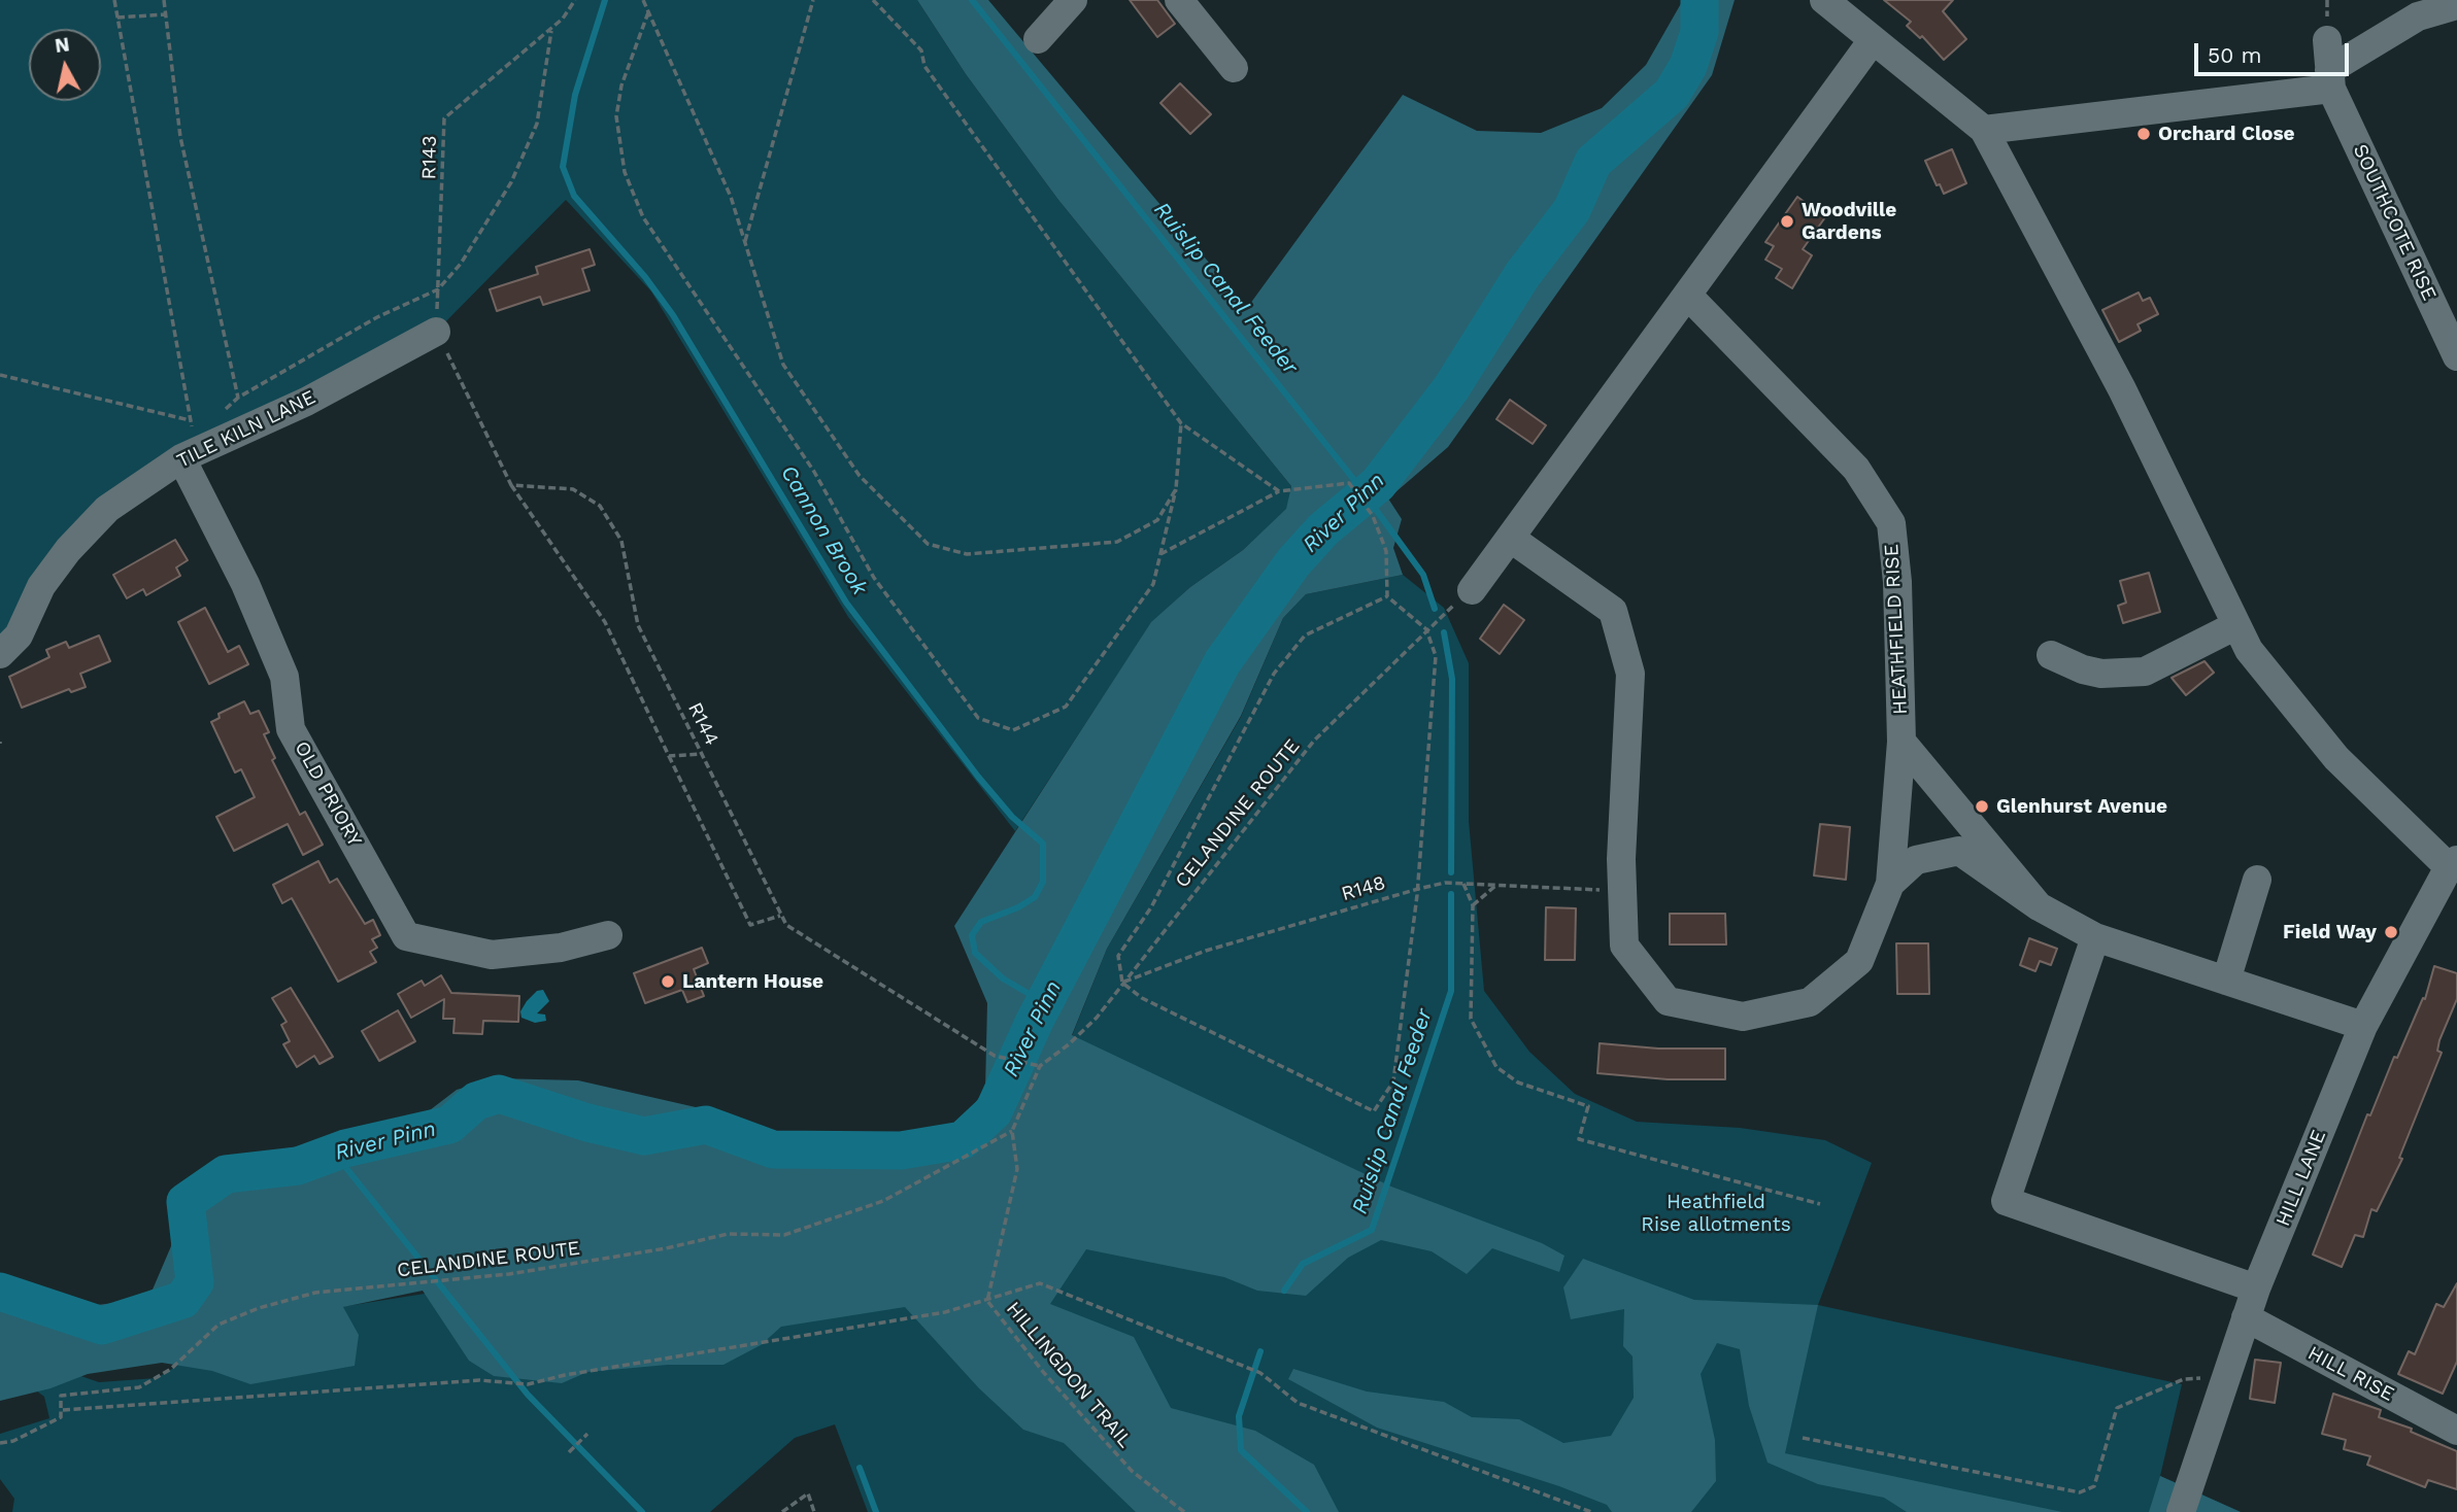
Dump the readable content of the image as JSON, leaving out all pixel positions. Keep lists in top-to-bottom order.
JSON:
{
  "streets": {
    "street": [
      "SOUTHCOTE RISE",
      "TILE KILN LANE",
      "HEATHFIELD RISE",
      "OLD PRIORY",
      "HILL LANE",
      "HILL RISE"
    ],
    "path": [
      "R143",
      "R144",
      "CELANDINE ROUTE",
      "R148",
      "HILLINGDON TRAIL"
    ]
  },
  "crossings": [
    ["R143", "TILE KILN LANE"],
    ["TILE KILN LANE", "OLD PRIORY"],
    ["R144", "CELANDINE ROUTE"],
    ["CELANDINE ROUTE", "R148"],
    ["CELANDINE ROUTE", "HILLINGDON TRAIL"],
    ["HILL LANE", "HILL RISE"]
  ],
  "water": ["Ruislip Canal Feeder", "River Pinn", "Cannon Brook"],
  "parks": ["Heathfield Rise allotments"],
  "places": [
    "Orchard Close",
    "Woodville Gardens",
    "Glenhurst Avenue",
    "Field Way",
    "Lantern House"
  ],
  "scale_bar": "50 m",
  "north": "top"
}
